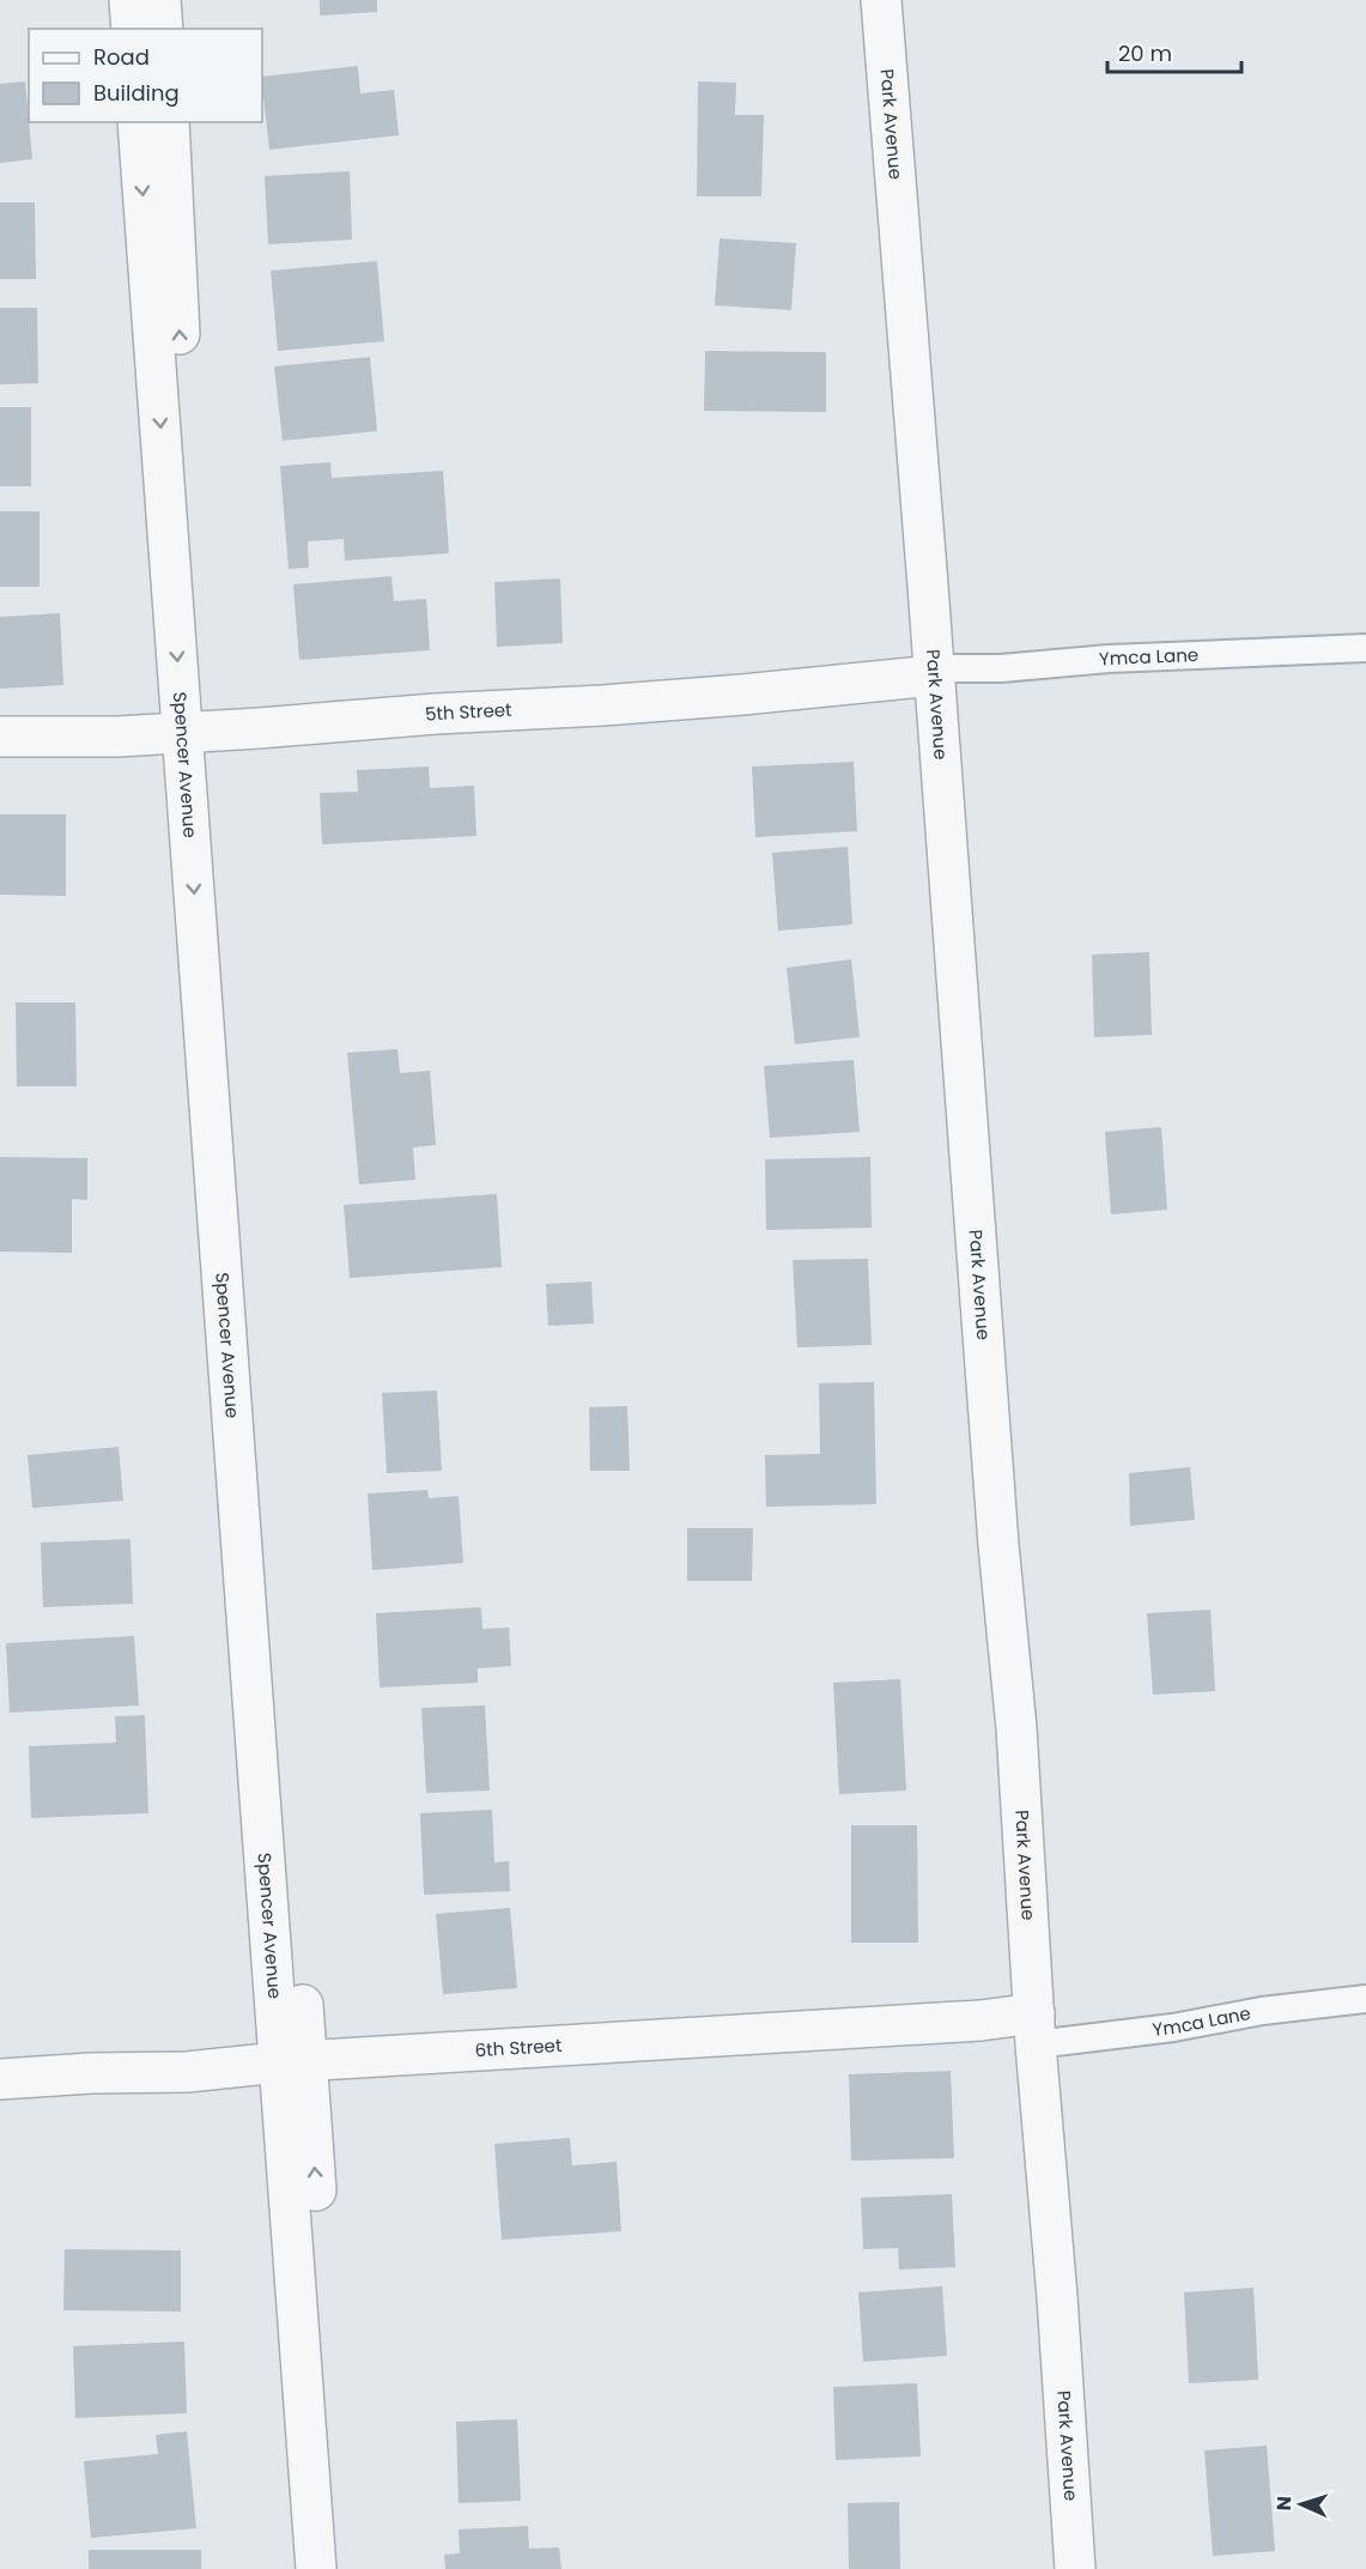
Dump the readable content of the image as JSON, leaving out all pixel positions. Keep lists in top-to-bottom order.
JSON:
{
  "streets": {
    "street": [
      "Park Avenue",
      "5th Street",
      "Spencer Avenue",
      "6th Street"
    ],
    "lane": ["Ymca Lane"]
  },
  "crossings": [
    ["Park Avenue", "Ymca Lane"],
    ["Park Avenue", "5th Street"],
    ["Park Avenue", "6th Street"],
    ["Ymca Lane", "5th Street"],
    ["Ymca Lane", "6th Street"],
    ["5th Street", "Spencer Avenue"],
    ["Spencer Avenue", "6th Street"]
  ],
  "legend": ["Road", "Building"],
  "scale_bar": "20 m",
  "north": "left"
}
